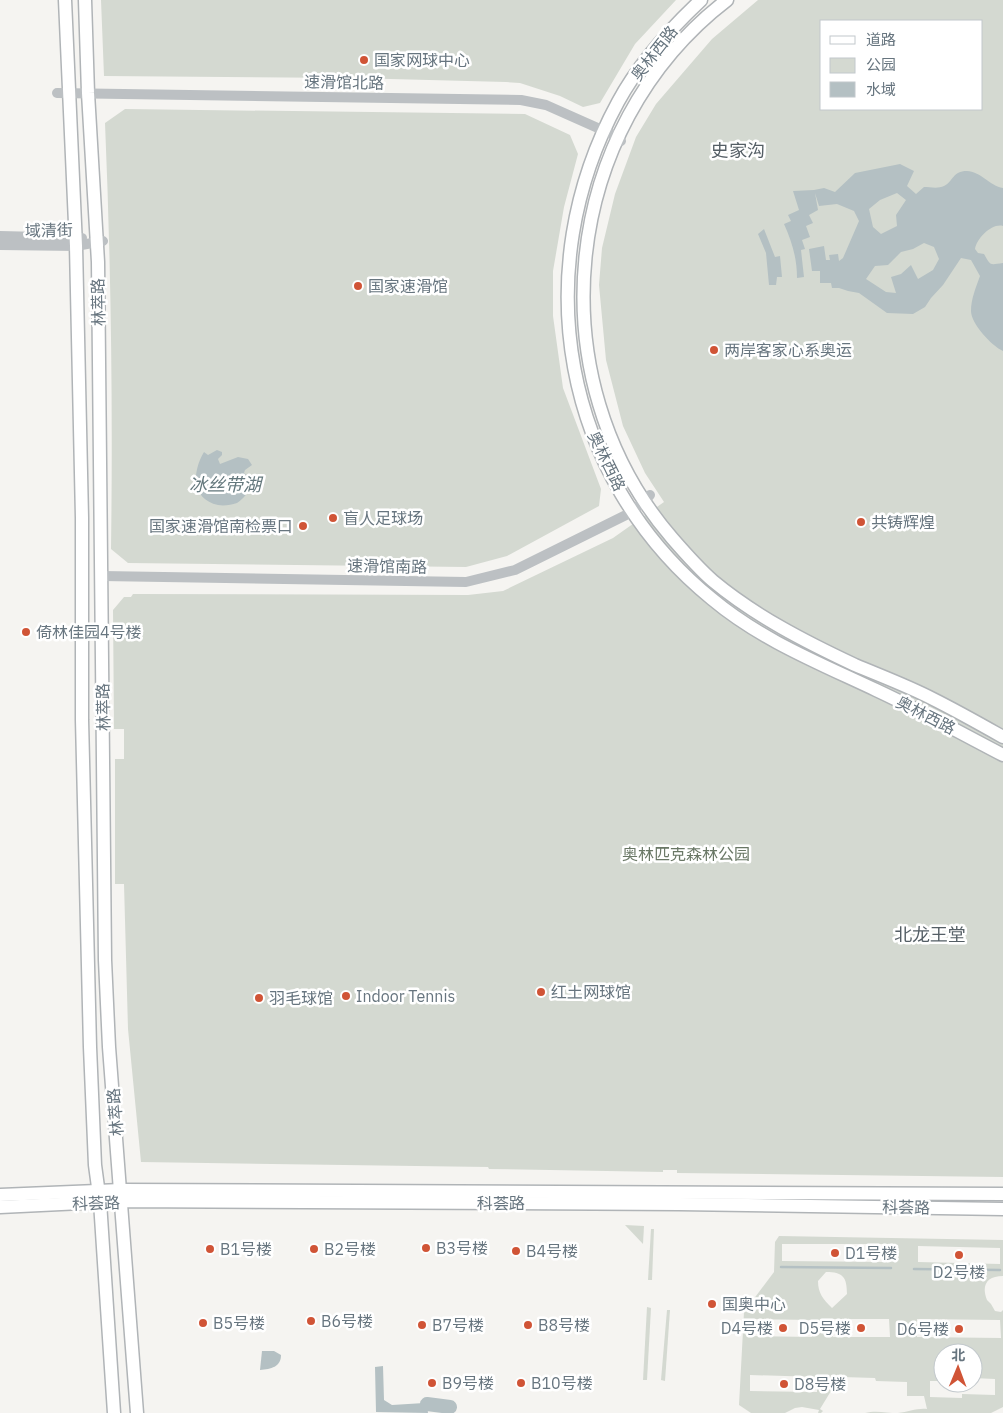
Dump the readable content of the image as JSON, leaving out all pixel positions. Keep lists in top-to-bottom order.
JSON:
{
  "streets": {
    "main road": ["奥林西路", "林萃路", "科荟路"],
    "street": ["速滑馆北路", "域清街", "速滑馆南路"]
  },
  "crossings": [
    ["奥林西路", "速滑馆北路"],
    ["奥林西路", "速滑馆南路"],
    ["速滑馆北路", "林萃路"],
    ["域清街", "林萃路"],
    ["林萃路", "速滑馆南路"],
    ["林萃路", "科荟路"]
  ],
  "districts": ["史家沟", "北龙王堂"],
  "water": ["冰丝带湖"],
  "parks": ["奥林匹克森林公园"],
  "places": [
    "国家网球中心",
    "国家速滑馆",
    "两岸客家心系奥运",
    "盲人足球场",
    "共铸辉煌",
    "国家速滑馆南检票口",
    "倚林佳园4号楼",
    "红土网球馆",
    "Indoor Tennis",
    "羽毛球馆",
    "B3号楼",
    "B1号楼",
    "B2号楼",
    "B4号楼",
    "D1号楼",
    "D2号楼",
    "国奥中心",
    "B6号楼",
    "B5号楼",
    "B7号楼",
    "B8号楼",
    "D4号楼",
    "D5号楼",
    "D6号楼",
    "B9号楼",
    "B10号楼",
    "D8号楼"
  ],
  "legend": ["道路", "公园", "水域"],
  "north": "top"
}
